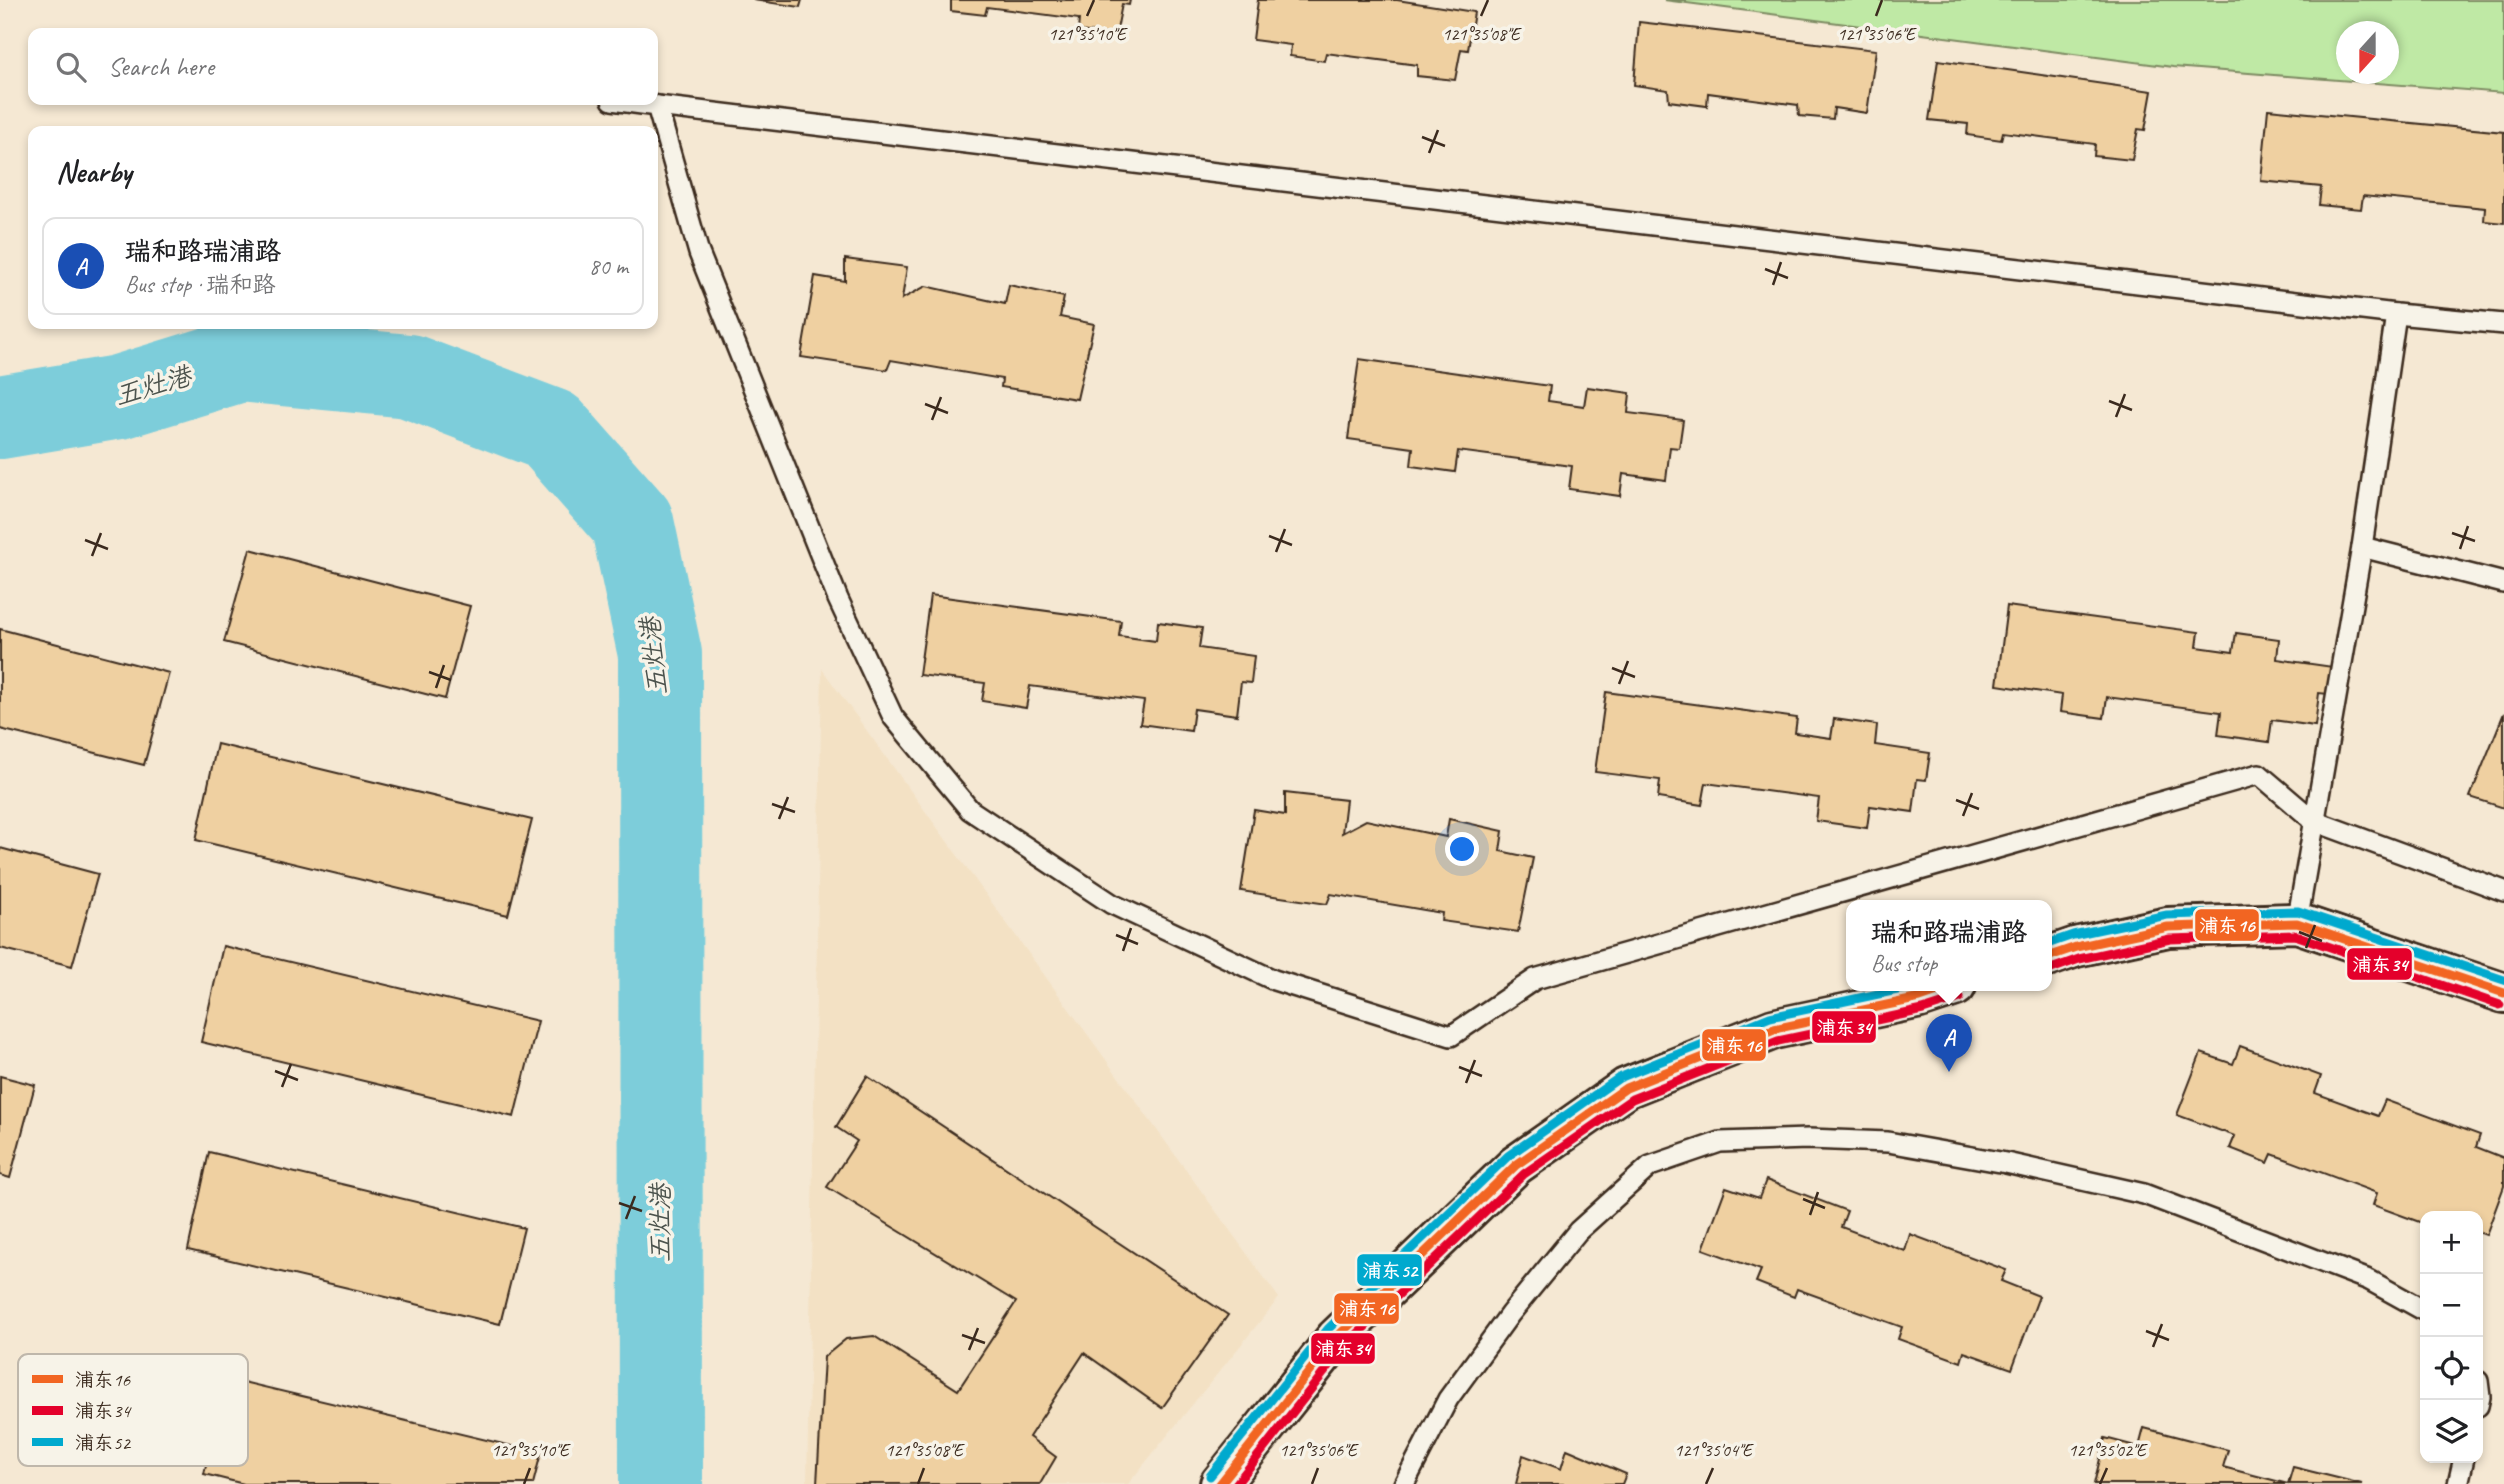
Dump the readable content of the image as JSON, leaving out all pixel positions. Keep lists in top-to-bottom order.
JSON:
{
  "water": ["五灶港"],
  "lines": ["transit line 浦东52", "transit line 浦东16", "transit line 浦东34"],
  "legend": ["浦东16", "浦东34", "浦东52"],
  "north": "bottom",
  "page": {
    "search": "Search here",
    "heading": "Nearby",
    "list": [
      {
        "mark": "A",
        "name": "瑞和路瑞浦路",
        "note": "Bus stop · 瑞和路",
        "value": "80 m"
      }
    ],
    "popup": ["瑞和路瑞浦路", "Bus stop"],
    "pins": "A",
    "map_buttons": ["+", "−"]
  },
  "coordinates": [
    "121°35'10\"E",
    "121°35'08\"E",
    "121°35'06\"E",
    "121°35'04\"E",
    "121°35'02\"E"
  ]
}
